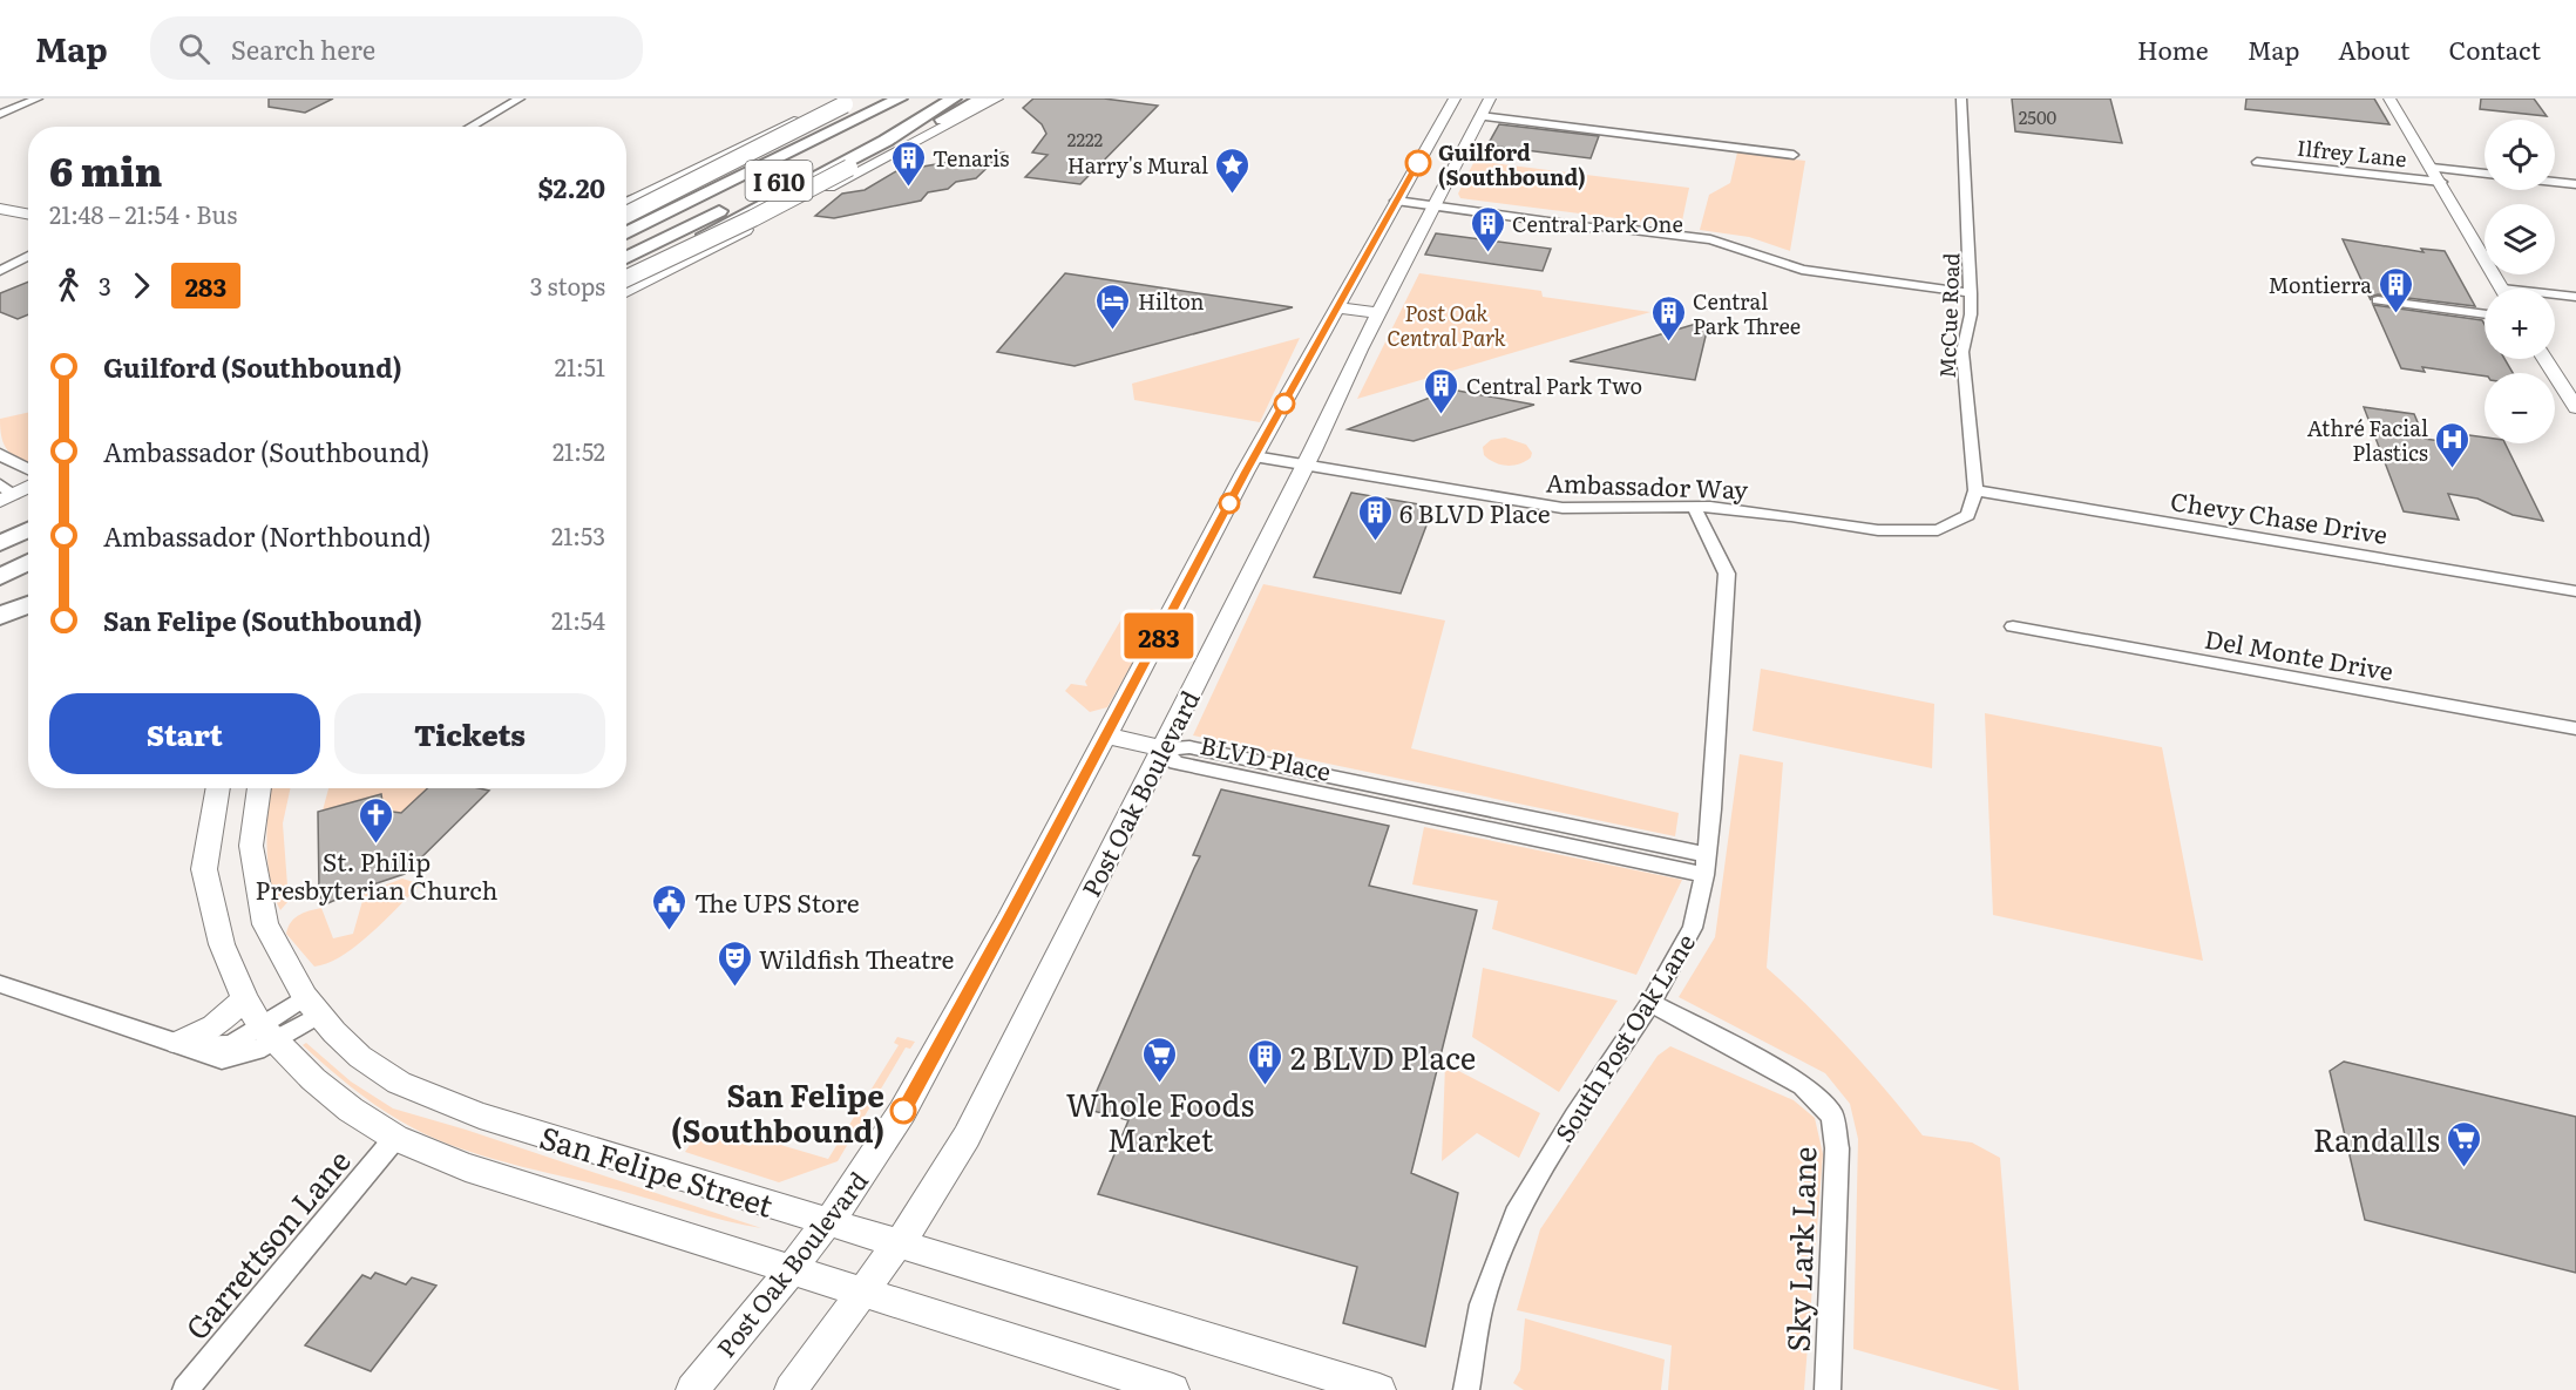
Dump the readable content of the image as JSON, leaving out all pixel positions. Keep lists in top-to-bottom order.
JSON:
{
  "streets": {
    "highway": ["I 610"],
    "main road": ["Post Oak Boulevard", "San Felipe Street"],
    "street": [
      "Ilfrey Lane",
      "McCue Road",
      "Ambassador Way",
      "Chevy Chase Drive",
      "Del Monte Drive",
      "BLVD Place",
      "South Post Oak Lane",
      "Garrettson Lane",
      "Sky Lark Lane"
    ]
  },
  "crossings": [
    ["McCue Road", "Ambassador Way"],
    ["McCue Road", "Chevy Chase Drive"],
    ["Ambassador Way", "Chevy Chase Drive"],
    ["Ambassador Way", "Post Oak Boulevard"],
    ["Ambassador Way", "South Post Oak Lane"],
    ["BLVD Place", "Post Oak Boulevard"],
    ["BLVD Place", "South Post Oak Lane"],
    ["Post Oak Boulevard", "San Felipe Street"],
    ["South Post Oak Lane", "Sky Lark Lane"],
    ["San Felipe Street", "Garrettson Lane"]
  ],
  "parks": ["Post Oak Central Park"],
  "places": {
    "other": ["Guilford (Southbound)", "San Felipe (Southbound)"],
    "building": [
      "Tenaris",
      "Central Park One",
      "Montierra",
      "Central Park Three",
      "Central Park Two",
      "6 BLVD Place",
      "2 BLVD Place"
    ],
    "place": ["Harry's Mural"],
    "hotel": ["Hilton"],
    "hospital": ["Athré Facial Plastics"],
    "church": ["St. Philip Presbyterian Church"],
    "public building": ["The UPS Store"],
    "theatre": ["Wildfish Theatre"],
    "supermarket": ["Whole Foods Market", "Randalls"]
  },
  "lines": ["bus line 283"],
  "house_numbers": ["2500", "2222"],
  "page": {
    "header": "Map",
    "search": "Search here",
    "nav": [
      "Home",
      "Map",
      "About",
      "Contact"
    ],
    "on_map": "283",
    "map_buttons": ["+", "−"],
    "heading": ["6 min", "21:48 – 21:54 · Bus", "$2.20"],
    "legs": ["3", "283", "3 stops"],
    "list": [
      {
        "name": "Guilford (Southbound)",
        "value": "21:51"
      },
      {
        "name": "Ambassador (Southbound)",
        "value": "21:52"
      },
      {
        "name": "Ambassador (Northbound)",
        "value": "21:53"
      },
      {
        "name": "San Felipe (Southbound)",
        "value": "21:54"
      }
    ],
    "buttons": ["Start", "Tickets"]
  }
}
